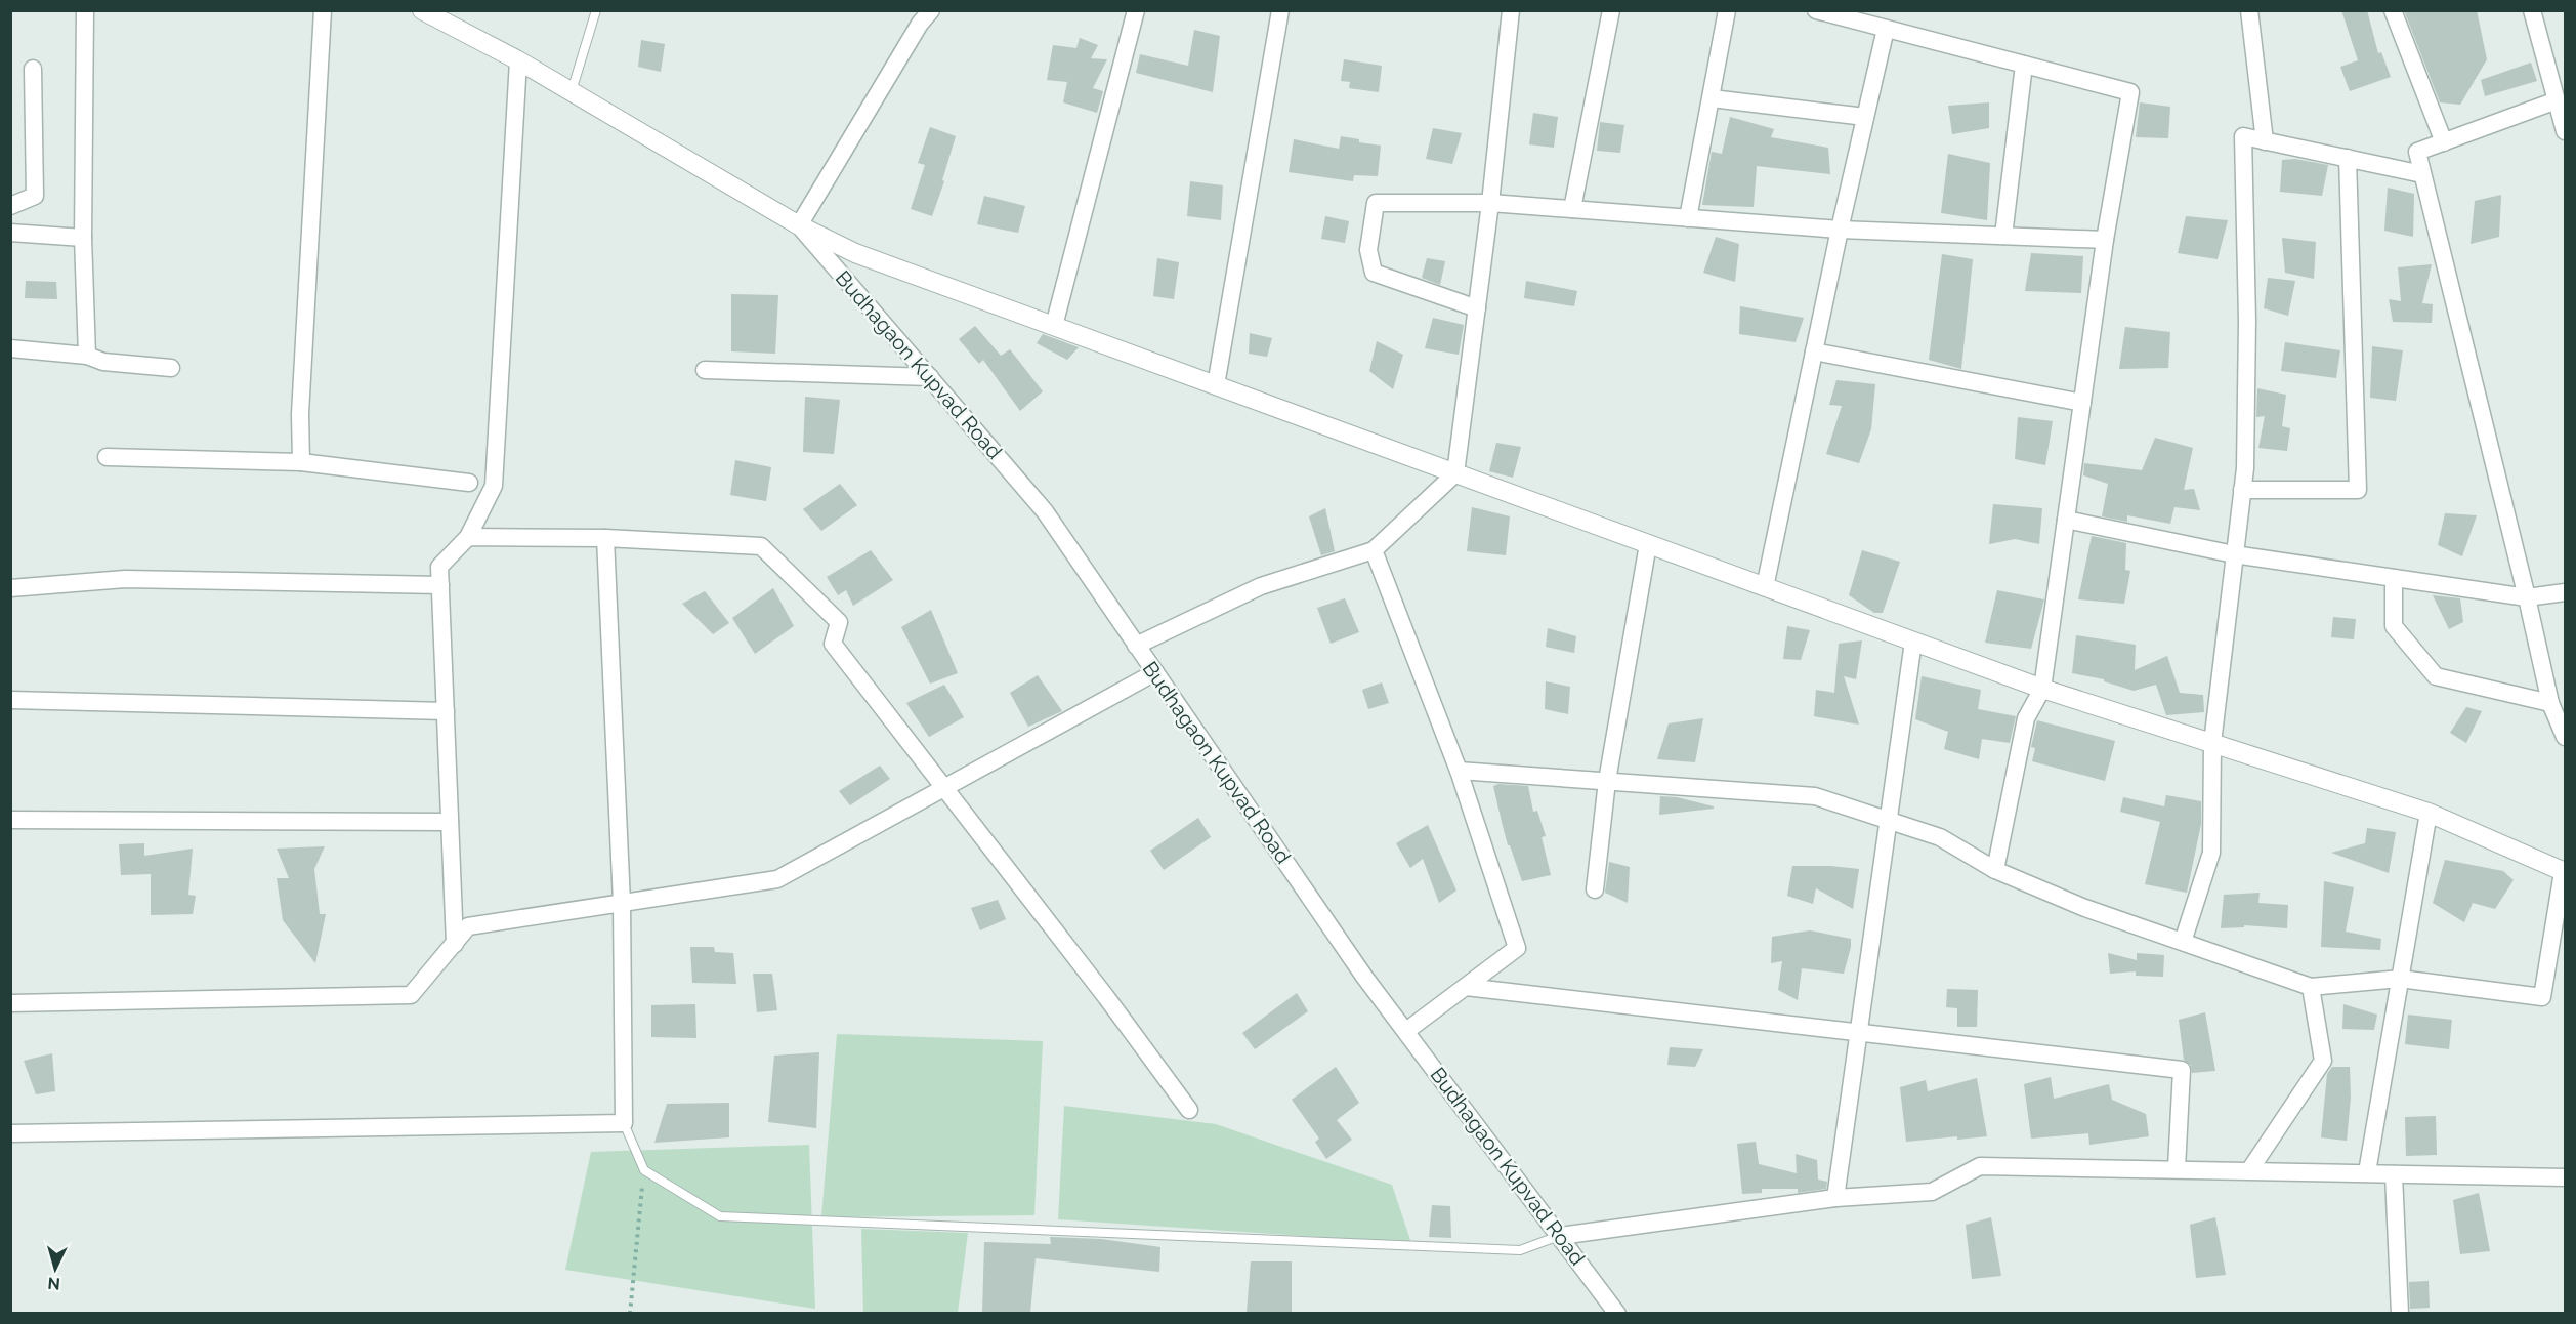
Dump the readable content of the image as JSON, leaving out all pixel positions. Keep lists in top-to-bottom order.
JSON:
{
  "streets": {
    "street": ["Budhagaon Kupvad Road"]
  },
  "north": "bottom"
}
